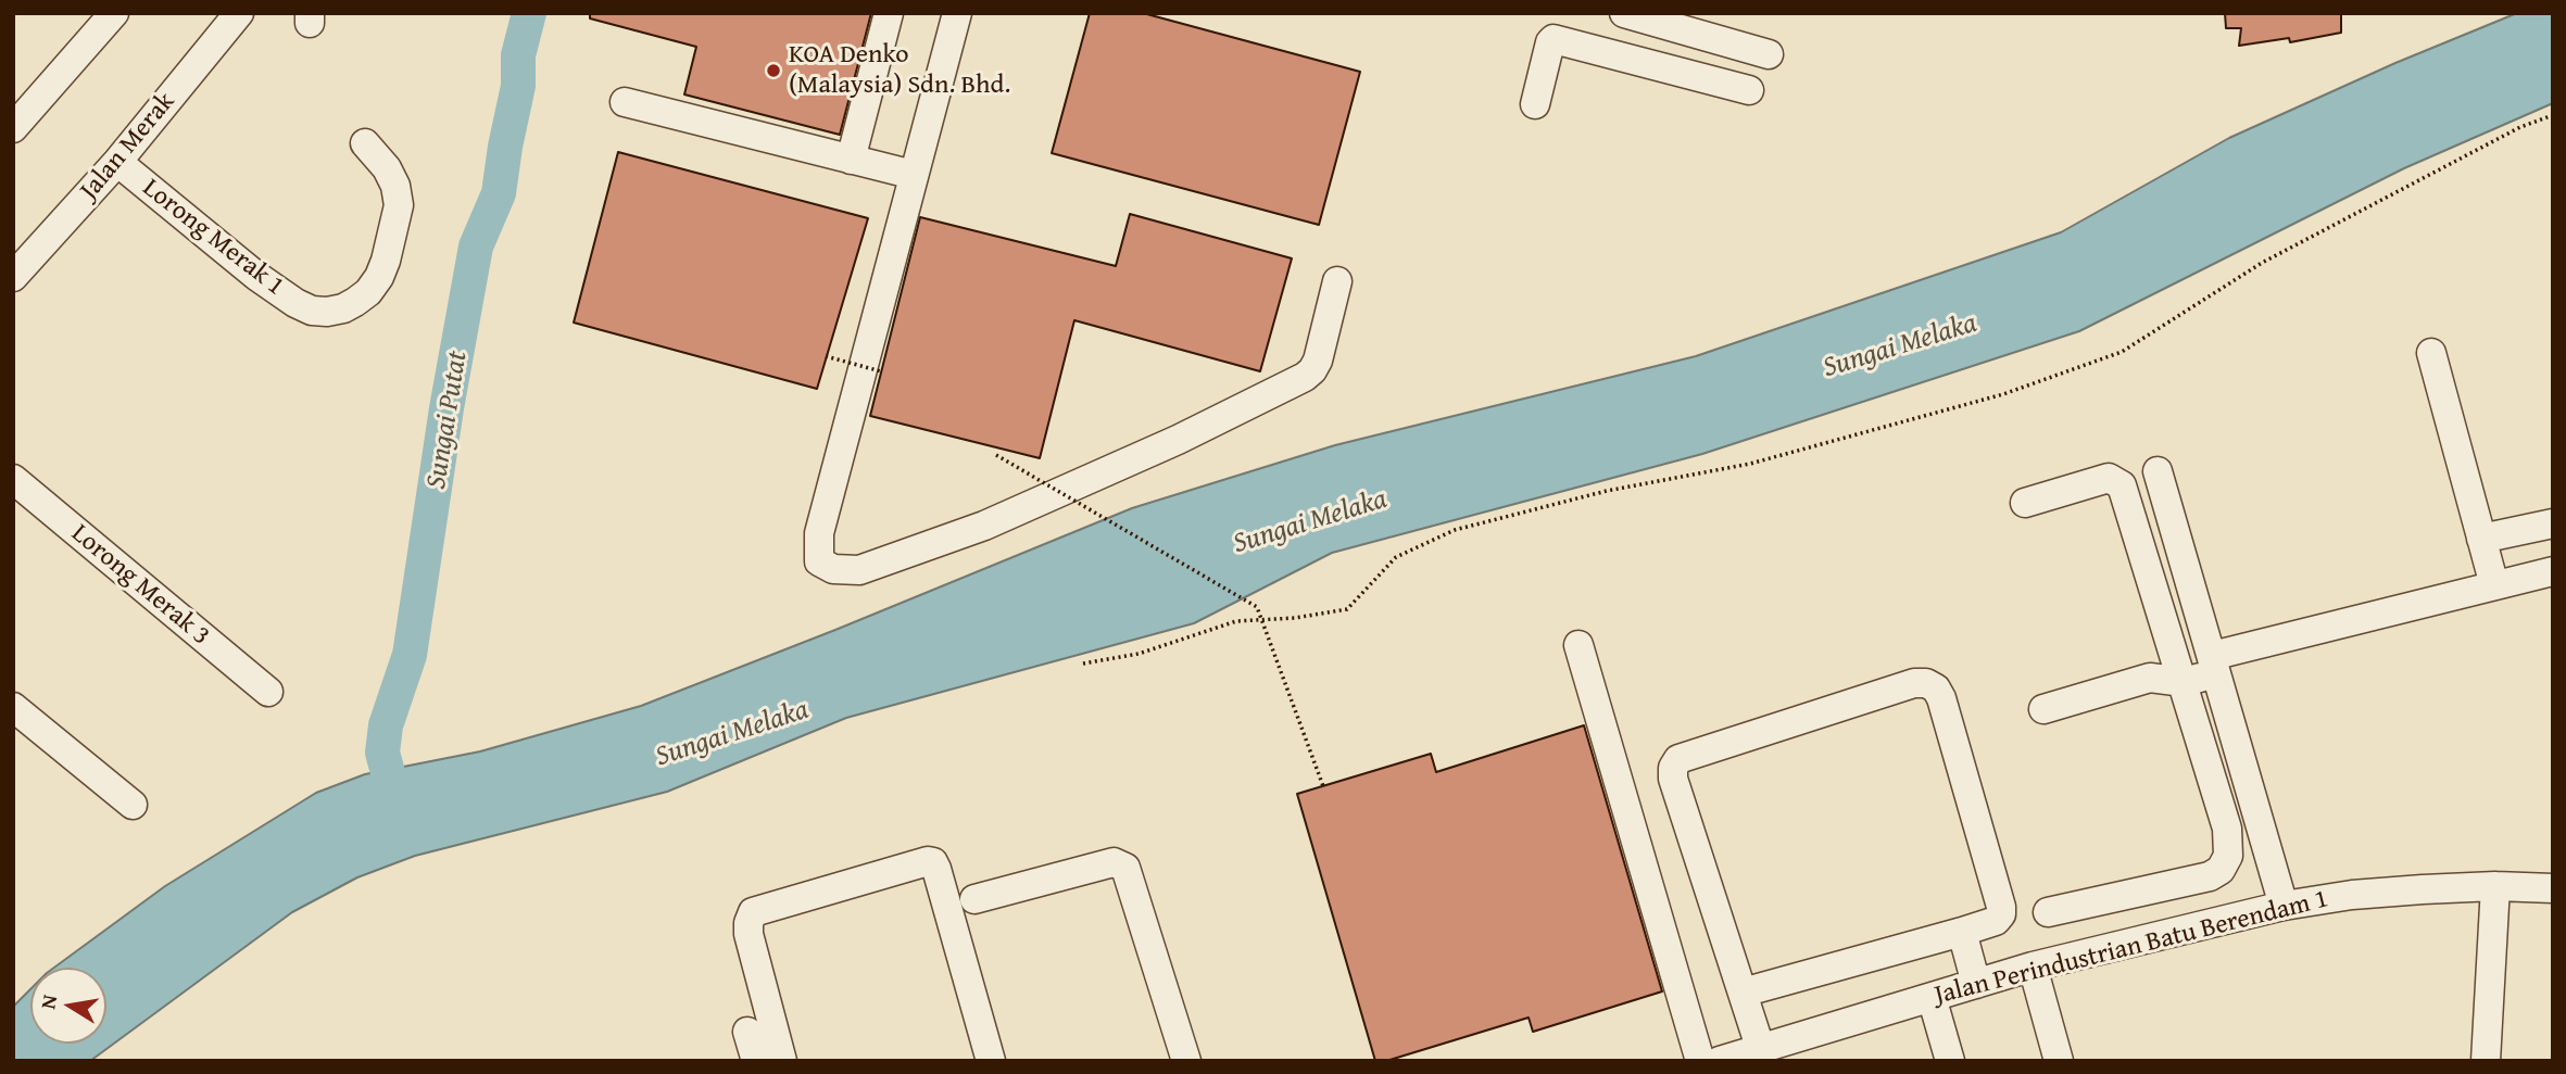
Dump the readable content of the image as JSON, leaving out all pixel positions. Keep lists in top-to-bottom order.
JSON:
{
  "streets": {
    "street": [
      "Jalan Merak",
      "Lorong Merak 1",
      "Lorong Merak 3",
      "Jalan Perindustrian Batu Berendam 1"
    ]
  },
  "crossings": [
    ["Jalan Merak", "Lorong Merak 1"]
  ],
  "water": ["Sungai Melaka", "Sungai Putat"],
  "places": ["KOA Denko (Malaysia) Sdn. Bhd."],
  "north": "left"
}
